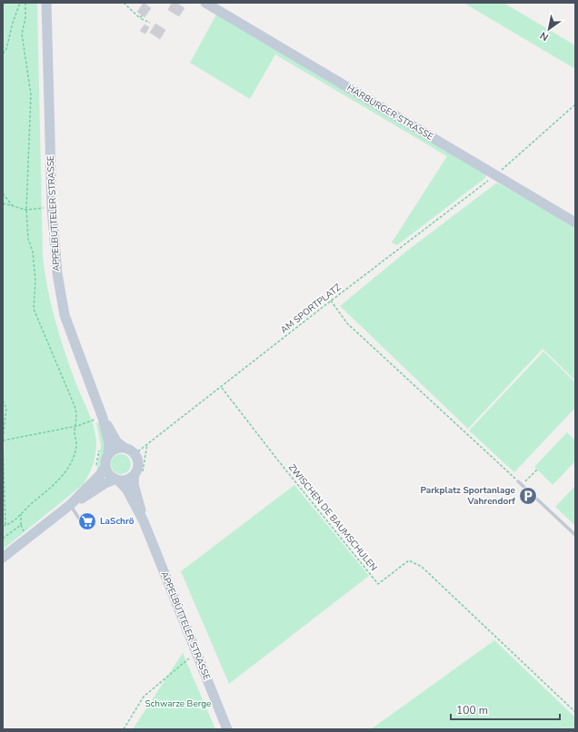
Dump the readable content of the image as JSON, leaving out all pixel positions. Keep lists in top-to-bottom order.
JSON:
{
  "streets": {
    "main road": ["HARBURGER STRASSE", "APPELBÜTTELER STRASSE"],
    "path": ["AM SPORTPLATZ", "ZWISCHEN DE BAUMSCHULEN"]
  },
  "crossings": [
    ["HARBURGER STRASSE", "AM SPORTPLATZ"],
    ["APPELBÜTTELER STRASSE", "AM SPORTPLATZ"],
    ["AM SPORTPLATZ", "ZWISCHEN DE BAUMSCHULEN"]
  ],
  "parks": ["Schwarze Berge"],
  "places": {
    "parking": ["Parkplatz Sportanlage Vahrendorf"],
    "supermarket": ["LaSchrö"]
  },
  "scale_bar": "100 m",
  "north": "bottom left"
}
